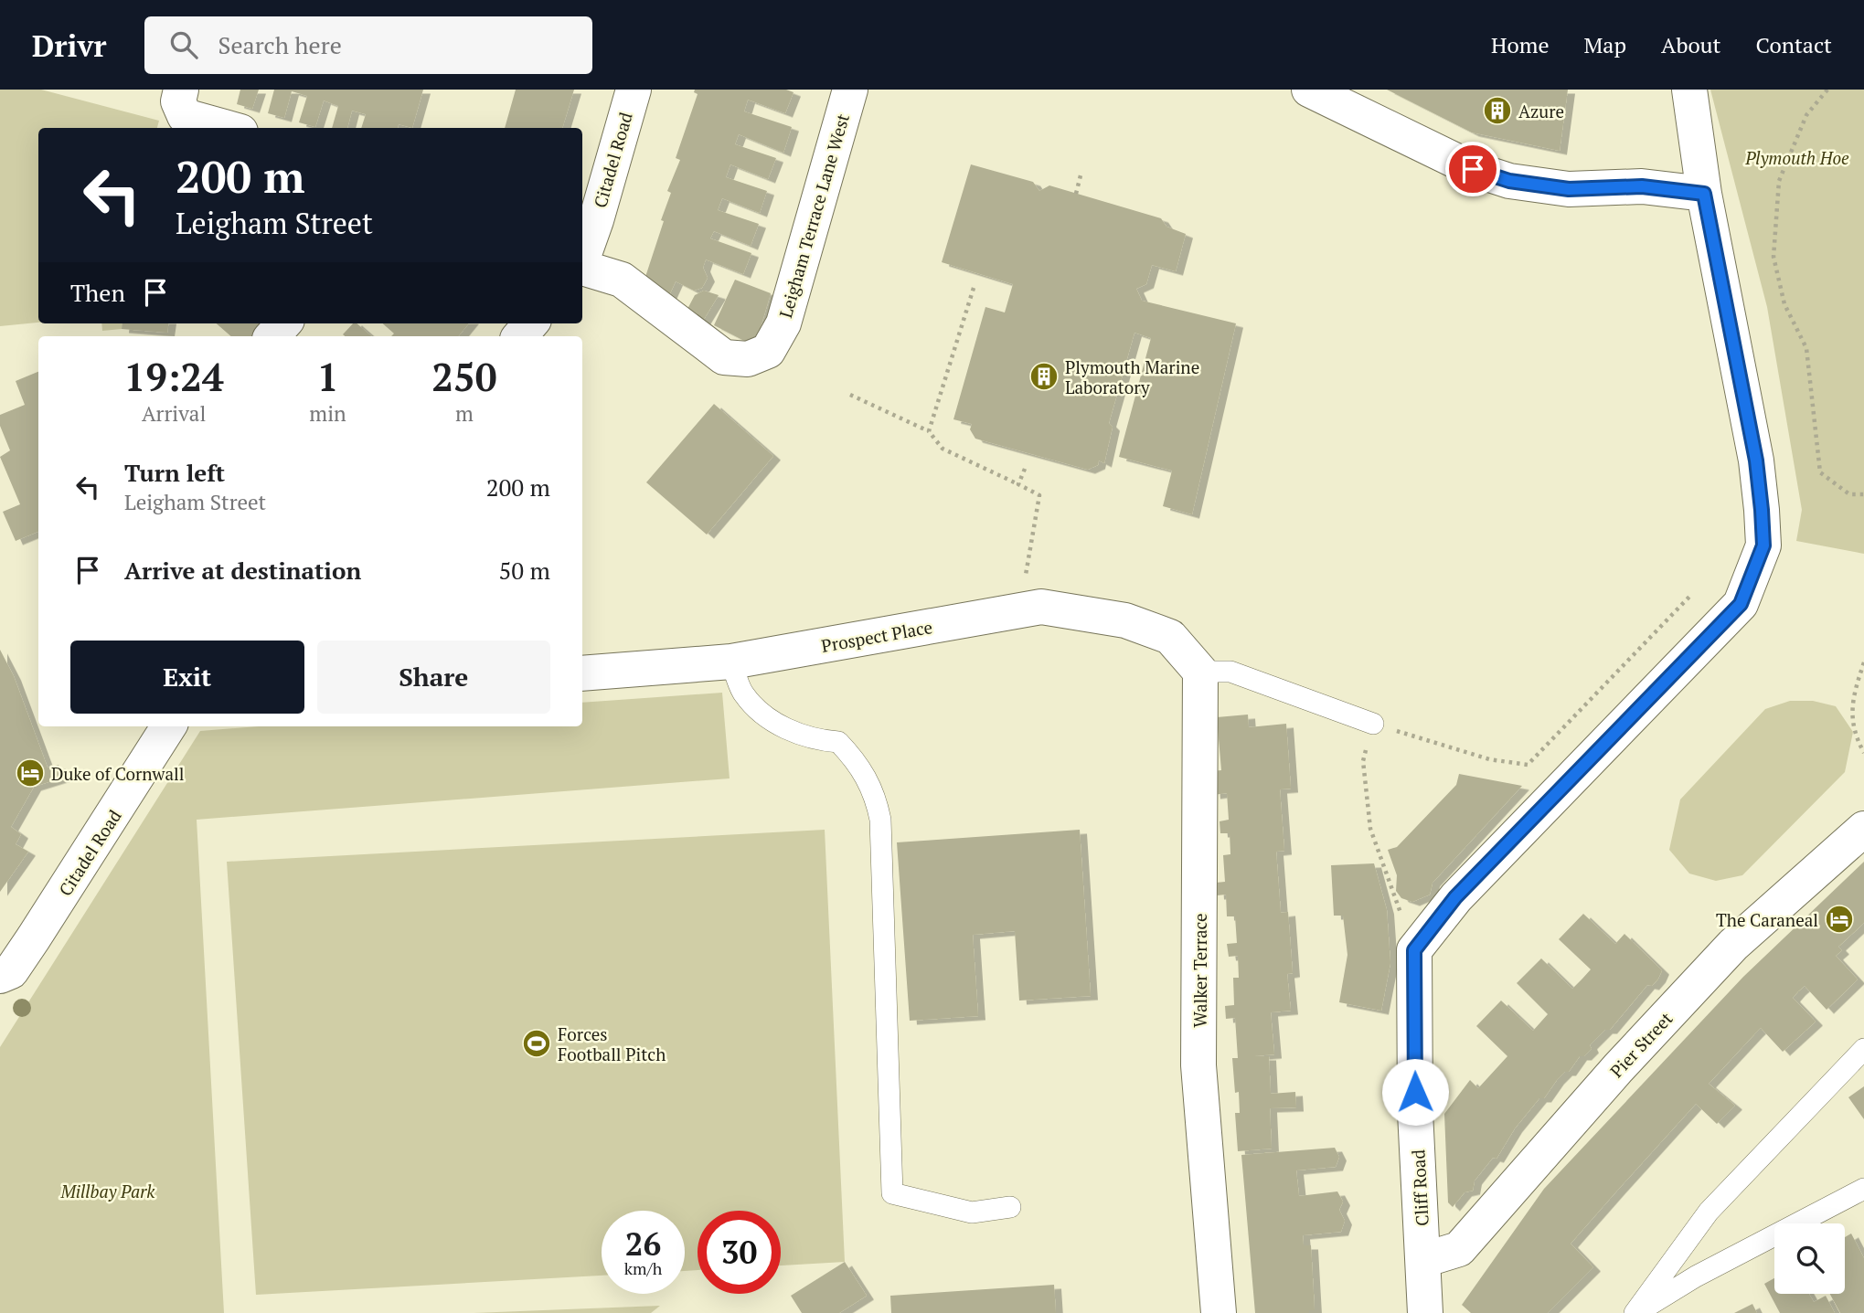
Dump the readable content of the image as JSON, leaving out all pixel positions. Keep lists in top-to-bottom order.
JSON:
{
  "streets": {
    "street": [
      "Citadel Road",
      "Leigham Terrace Lane West",
      "Prospect Place",
      "Walker Terrace",
      "Pier Street",
      "Cliff Road"
    ]
  },
  "crossings": [
    ["Prospect Place", "Walker Terrace"],
    ["Pier Street", "Cliff Road"]
  ],
  "parks": ["Plymouth Hoe", "Millbay Park"],
  "places": {
    "building": ["Azure", "Plymouth Marine Laboratory"],
    "hotel": ["Duke of Cornwall", "The Caraneal"],
    "sports": ["Forces Football Pitch"]
  },
  "page": {
    "header": "Drivr",
    "search": "Search here",
    "nav": [
      "Home",
      "Map",
      "About",
      "Contact"
    ],
    "turn": ["200 m", "Leigham Street"],
    "then": "Then",
    "eta": [
      "19:24",
      "Arrival",
      "1",
      "min",
      "250",
      "m"
    ],
    "list": [
      {
        "name": "Turn left",
        "note": "Leigham Street",
        "value": "200 m"
      },
      {
        "name": "Arrive at destination",
        "value": "50 m"
      }
    ],
    "buttons": ["Exit", "Share"],
    "speed": "26 km/h",
    "limit": "30"
  }
}
